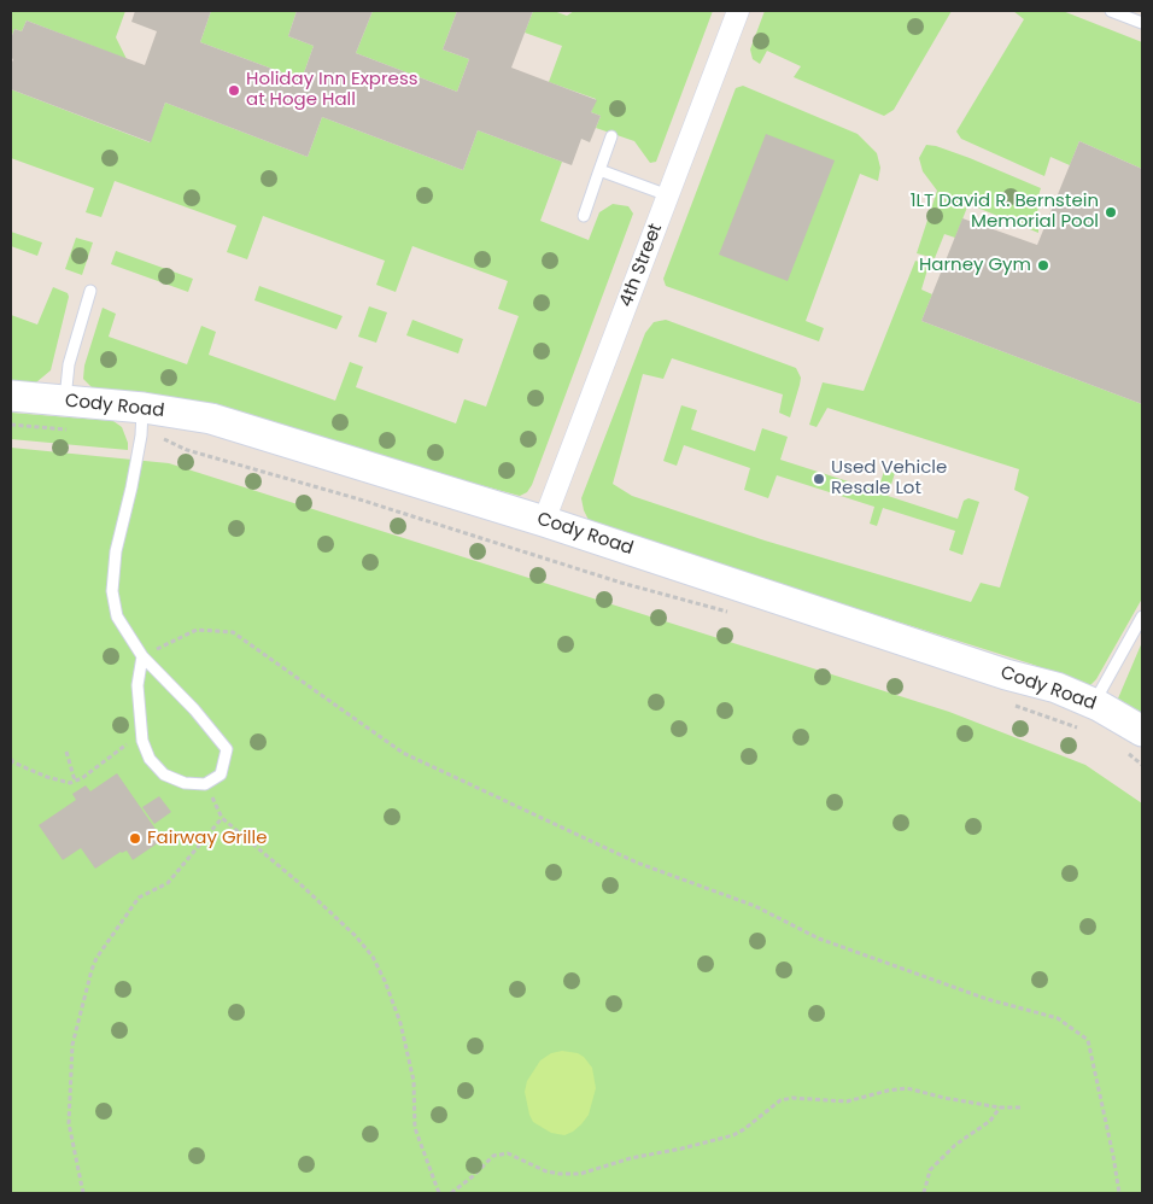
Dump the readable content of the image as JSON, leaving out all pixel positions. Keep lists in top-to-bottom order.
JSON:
{
  "streets": {
    "street": ["4th Street", "Cody Road"]
  },
  "crossings": [
    ["4th Street", "Cody Road"]
  ],
  "places": [
    "Holiday Inn Express at Hoge Hall",
    "1LT David R. Bernstein Memorial Pool",
    "Harney Gym",
    "Used Vehicle Resale Lot",
    "Fairway Grille"
  ]
}
